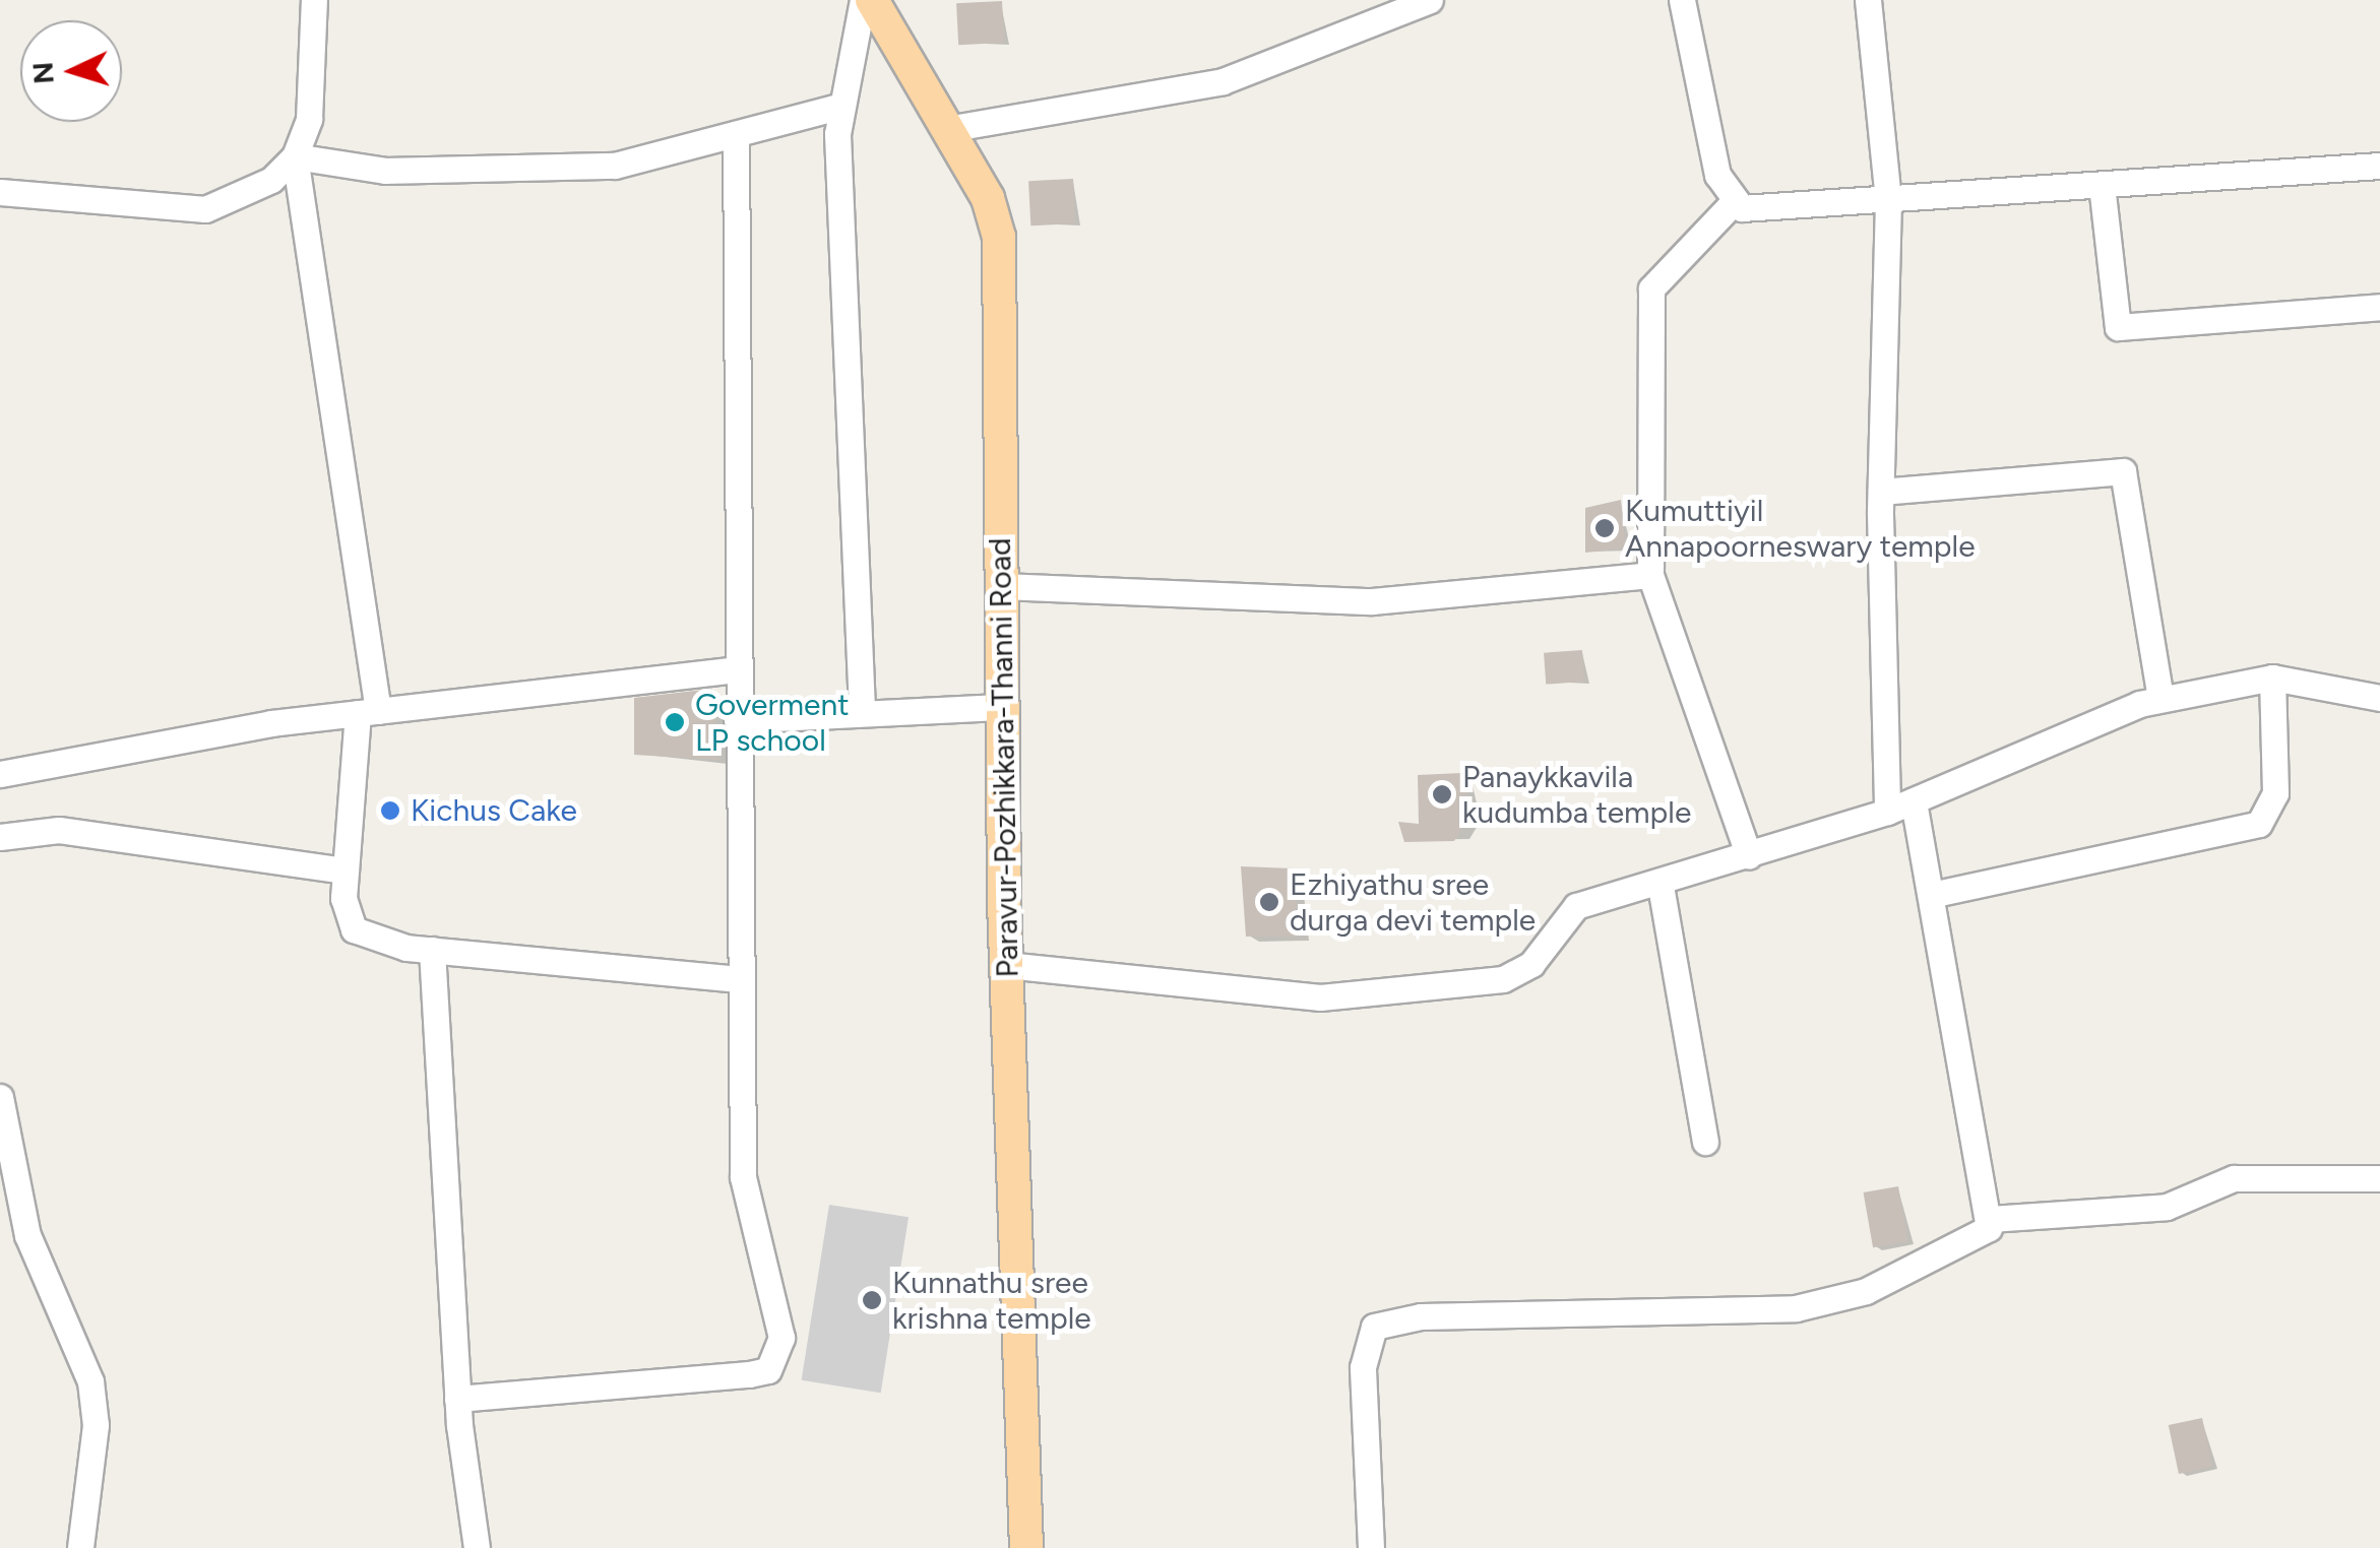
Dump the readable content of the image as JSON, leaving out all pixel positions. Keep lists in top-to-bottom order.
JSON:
{
  "streets": {
    "main road": ["Paravur-Pozhikkara-Thanni Road"]
  },
  "places": [
    "Kumuttiyil Annapoorneswary temple",
    "Goverment LP school",
    "Panaykkavila kudumba temple",
    "Kichus Cake",
    "Ezhiyathu sree durga devi temple",
    "Kunnathu sree krishna temple"
  ],
  "north": "left"
}
